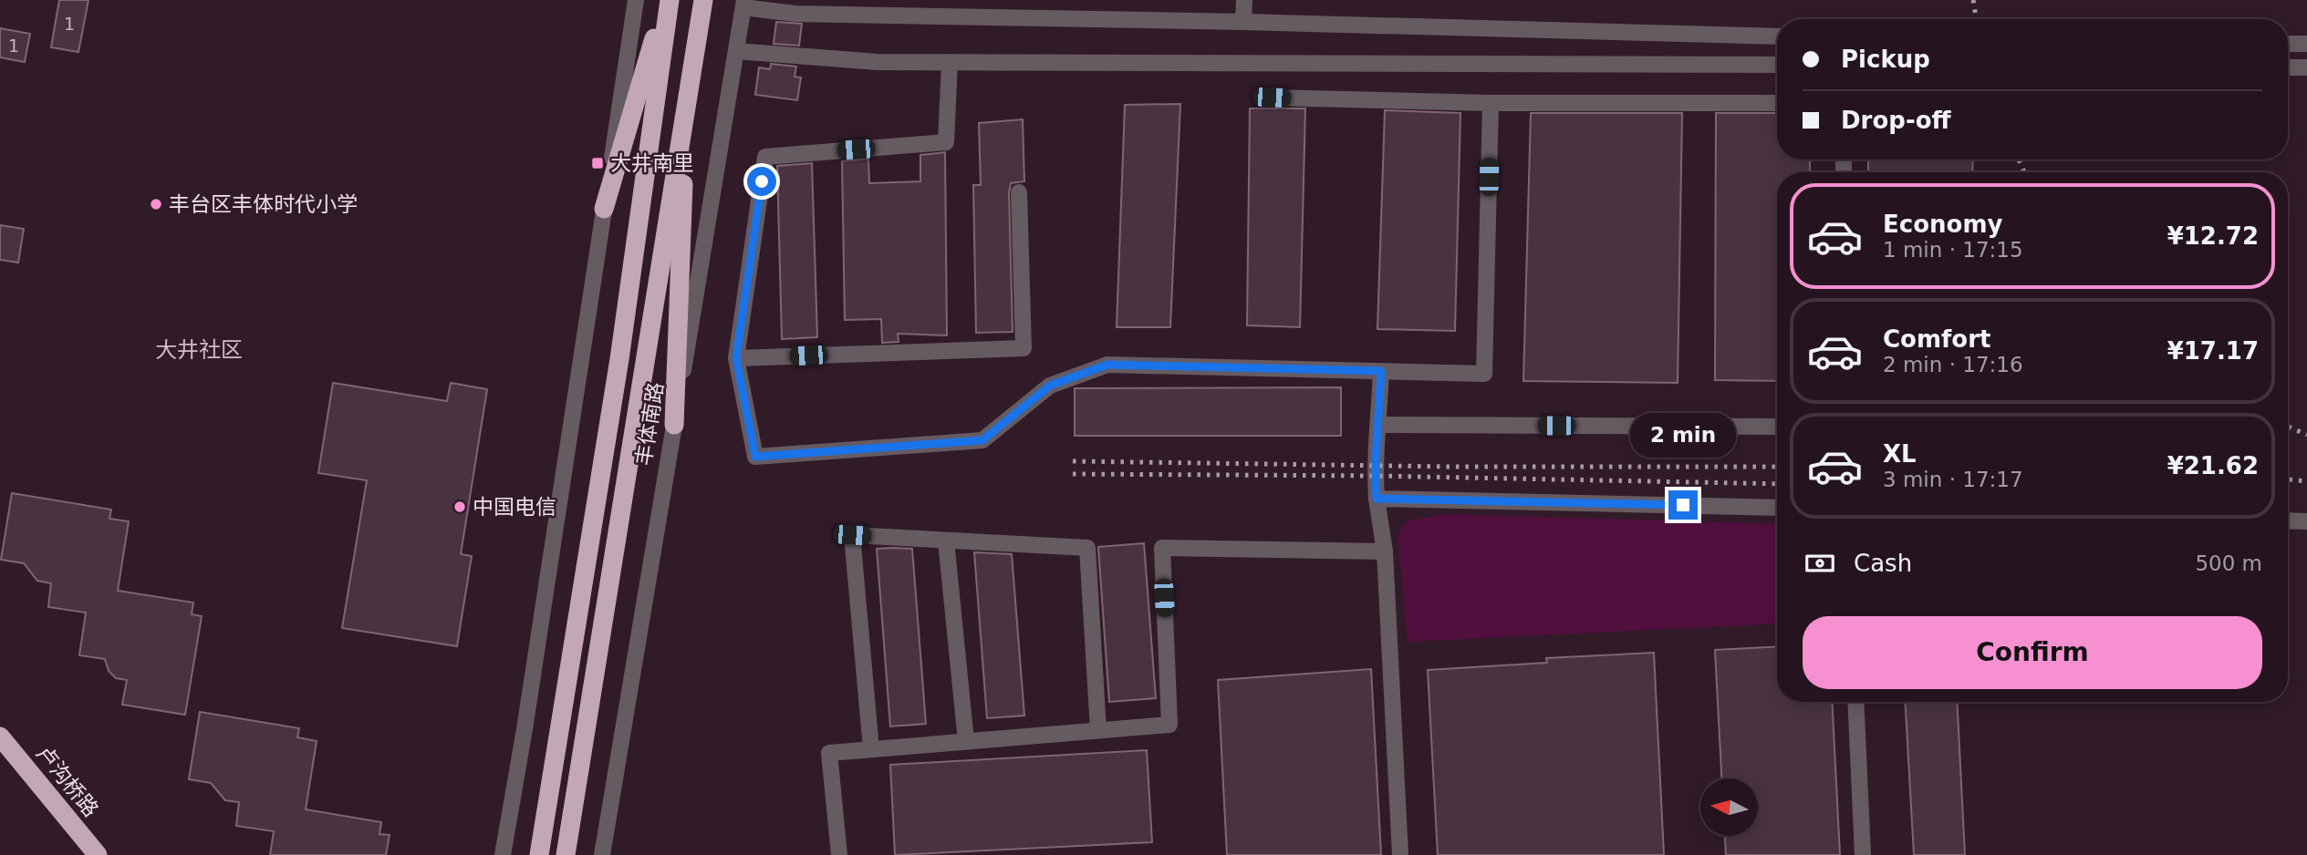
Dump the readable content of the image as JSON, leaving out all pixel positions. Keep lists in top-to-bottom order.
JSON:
{
  "streets": {
    "highway": ["丰体南路", "卢沟桥路"]
  },
  "districts": ["大井社区"],
  "places": {
    "transit": ["大井南里"],
    "other": ["丰台区丰体时代小学", "中国电信"]
  },
  "house_numbers": ["1", "1"],
  "north": "left",
  "page": {
    "banner": ["Pickup", "Drop-off"],
    "list": [
      {
        "name": "Economy",
        "note": "1 min · 17:15",
        "value": "¥12.72"
      },
      {
        "name": "Comfort",
        "note": "2 min · 17:16",
        "value": "¥17.17"
      },
      {
        "name": "XL",
        "note": "3 min · 17:17",
        "value": "¥21.62"
      }
    ],
    "bubble": "2 min",
    "pay": ["Cash", "500 m"],
    "buttons": "Confirm"
  }
}
